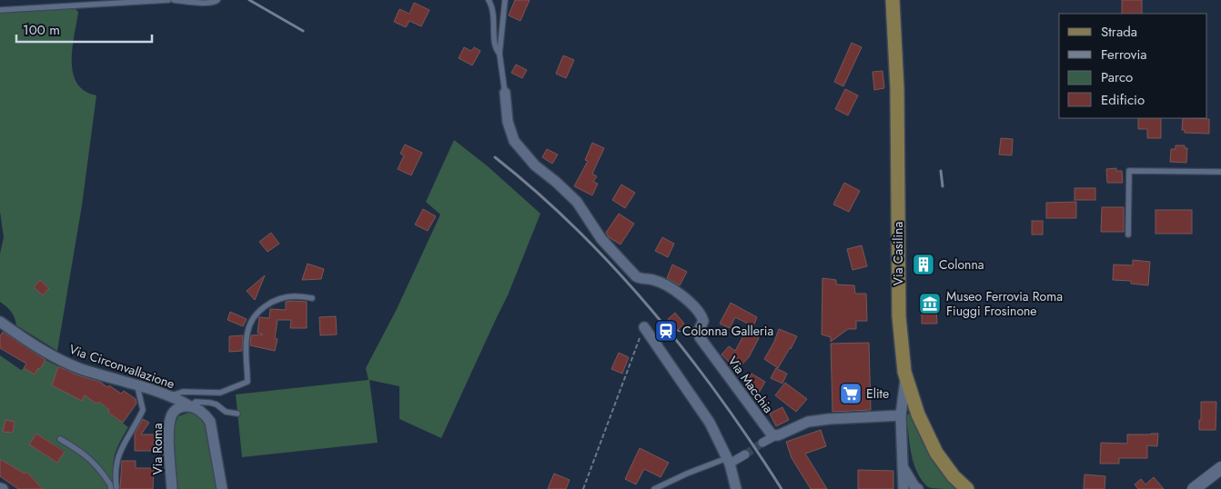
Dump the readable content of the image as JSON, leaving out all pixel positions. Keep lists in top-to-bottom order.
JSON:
{
  "streets": {
    "main road": ["Via Casilina"],
    "street": ["Via Circonvallazione", "Via Macchia", "Via Roma"]
  },
  "crossings": [
    ["Via Circonvallazione", "Via Roma"]
  ],
  "places": {
    "building": ["Colonna"],
    "museum": ["Museo Ferrovia Roma Fiuggi Frosinone"],
    "station": ["Colonna Galleria"],
    "supermarket": ["Elite"]
  },
  "legend": [
    "Strada",
    "Ferrovia",
    "Parco",
    "Edificio"
  ],
  "scale_bar": "100 m"
}
